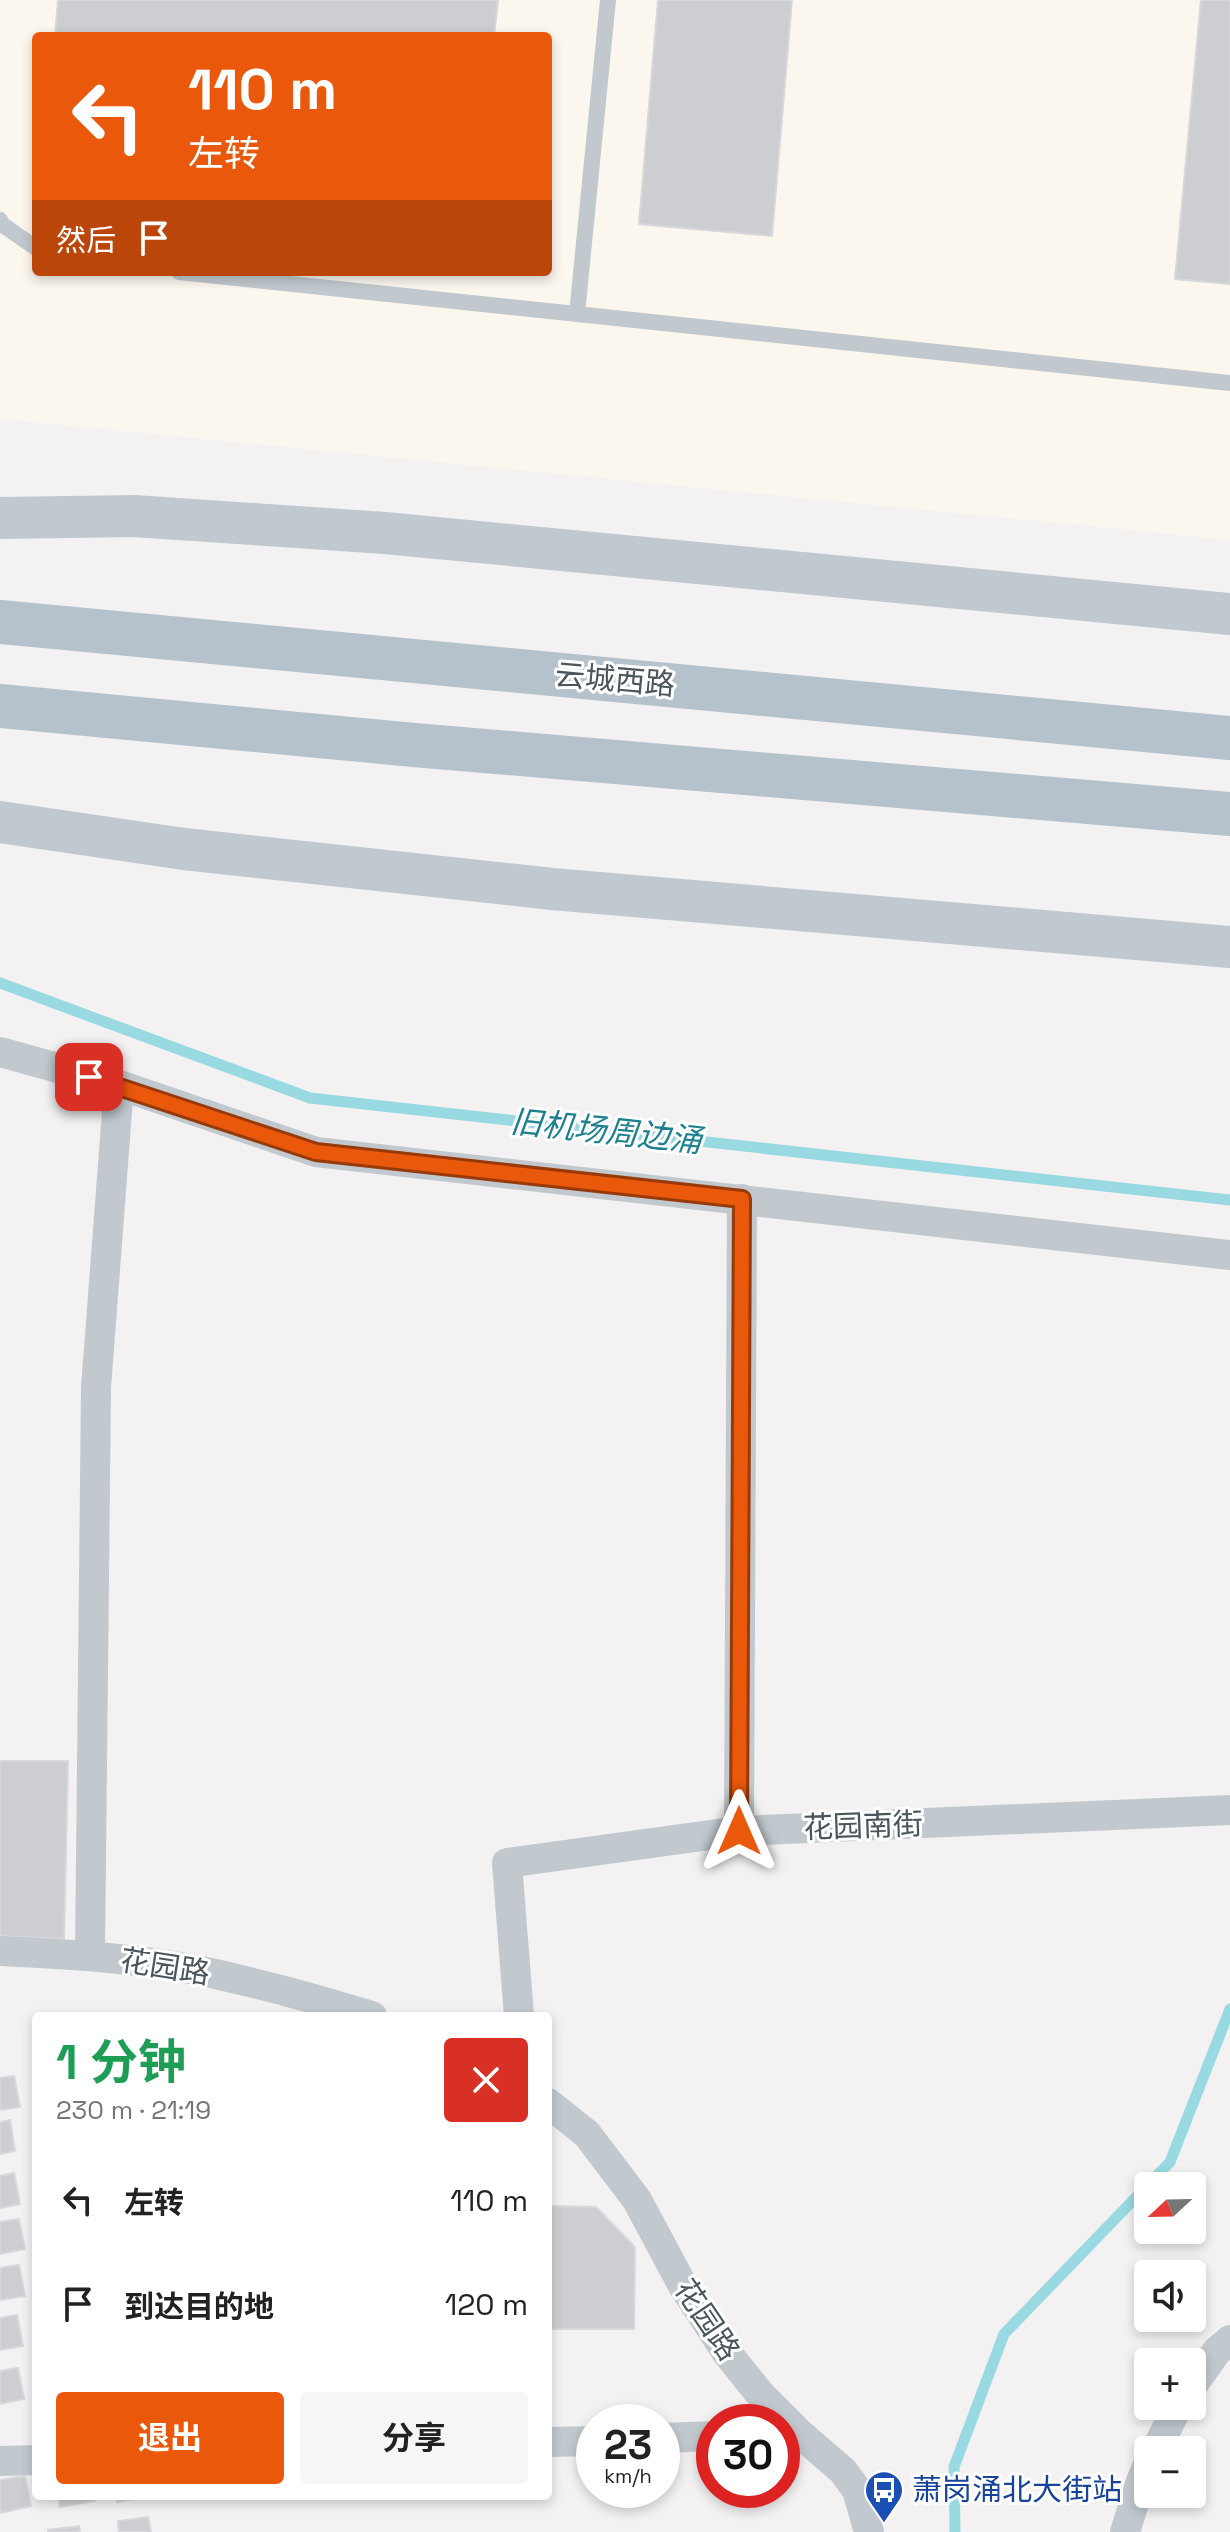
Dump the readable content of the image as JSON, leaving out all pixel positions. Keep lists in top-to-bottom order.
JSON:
{
  "streets": {
    "main road": ["云城西路"],
    "street": ["花园南街", "花园路"]
  },
  "water": ["旧机场周边涌"],
  "places": {
    "bus stop": ["萧岗涌北大街站"]
  },
  "north": "left",
  "page": {
    "turn": ["110 m", "左转"],
    "then": "然后",
    "heading": ["1 分钟", "230 m · 21:19"],
    "list": [
      {
        "name": "左转",
        "value": "110 m"
      },
      {
        "name": "到达目的地",
        "value": "120 m"
      }
    ],
    "map_buttons": ["+", "−"],
    "buttons": ["退出", "分享"],
    "speed": "23 km/h",
    "limit": "30"
  }
}
